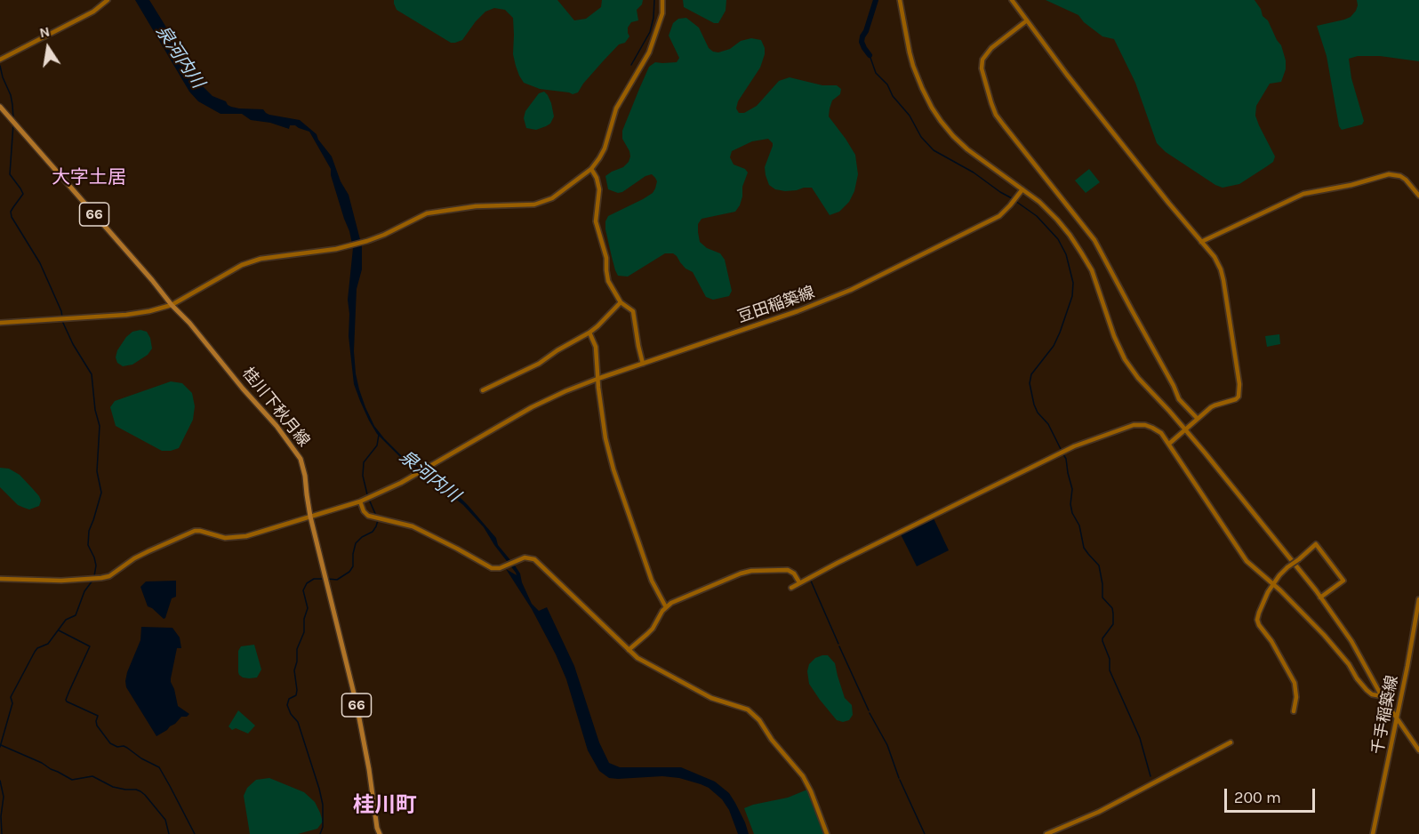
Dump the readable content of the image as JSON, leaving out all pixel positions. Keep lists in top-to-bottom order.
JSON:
{
  "streets": {
    "main road": ["66", "桂川下秋月線"],
    "street": ["豆田稲築線", "千手稲築線"]
  },
  "crossings": [
    ["豆田稲築線", "桂川下秋月線"]
  ],
  "districts": ["大字土居", "桂川町"],
  "water": ["泉河内川"],
  "scale_bar": "200 m",
  "north": "top"
}
